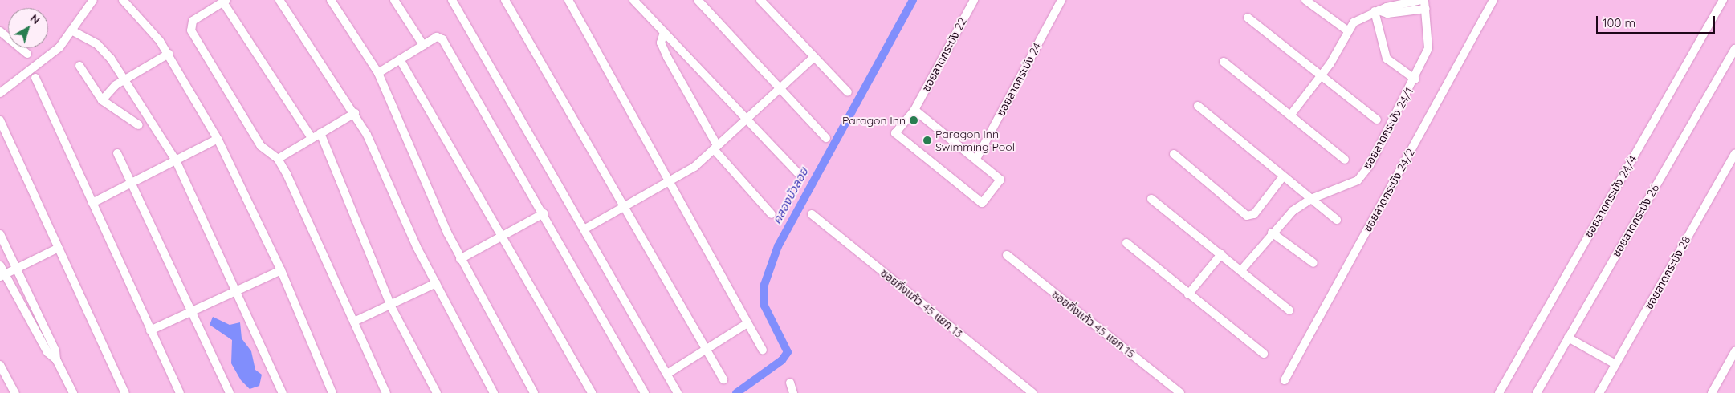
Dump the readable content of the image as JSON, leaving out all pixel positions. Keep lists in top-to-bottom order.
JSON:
{
  "streets": {
    "street": [
      "ซอยลาดกระบัง 22",
      "ซอยลาดกระบัง 24",
      "ซอยลาดกระบัง 24/1",
      "ซอยลาดกระบัง 24/2",
      "ซอยลาดกระบัง 24/4",
      "ซอยลาดกระบัง 26",
      "ซอยลาดกระบัง 28",
      "ซอยกิ่งแก้ว 45 แยก 13",
      "ซอยกิ่งแก้ว 45 แยก 15"
    ]
  },
  "crossings": [
    ["ซอยลาดกระบัง 22", "ซอยลาดกระบัง 24"]
  ],
  "water": ["คลองบัวลอย"],
  "places": ["Paragon Inn", "Paragon Inn Swimming Pool"],
  "scale_bar": "100 m",
  "north": "top right"
}
